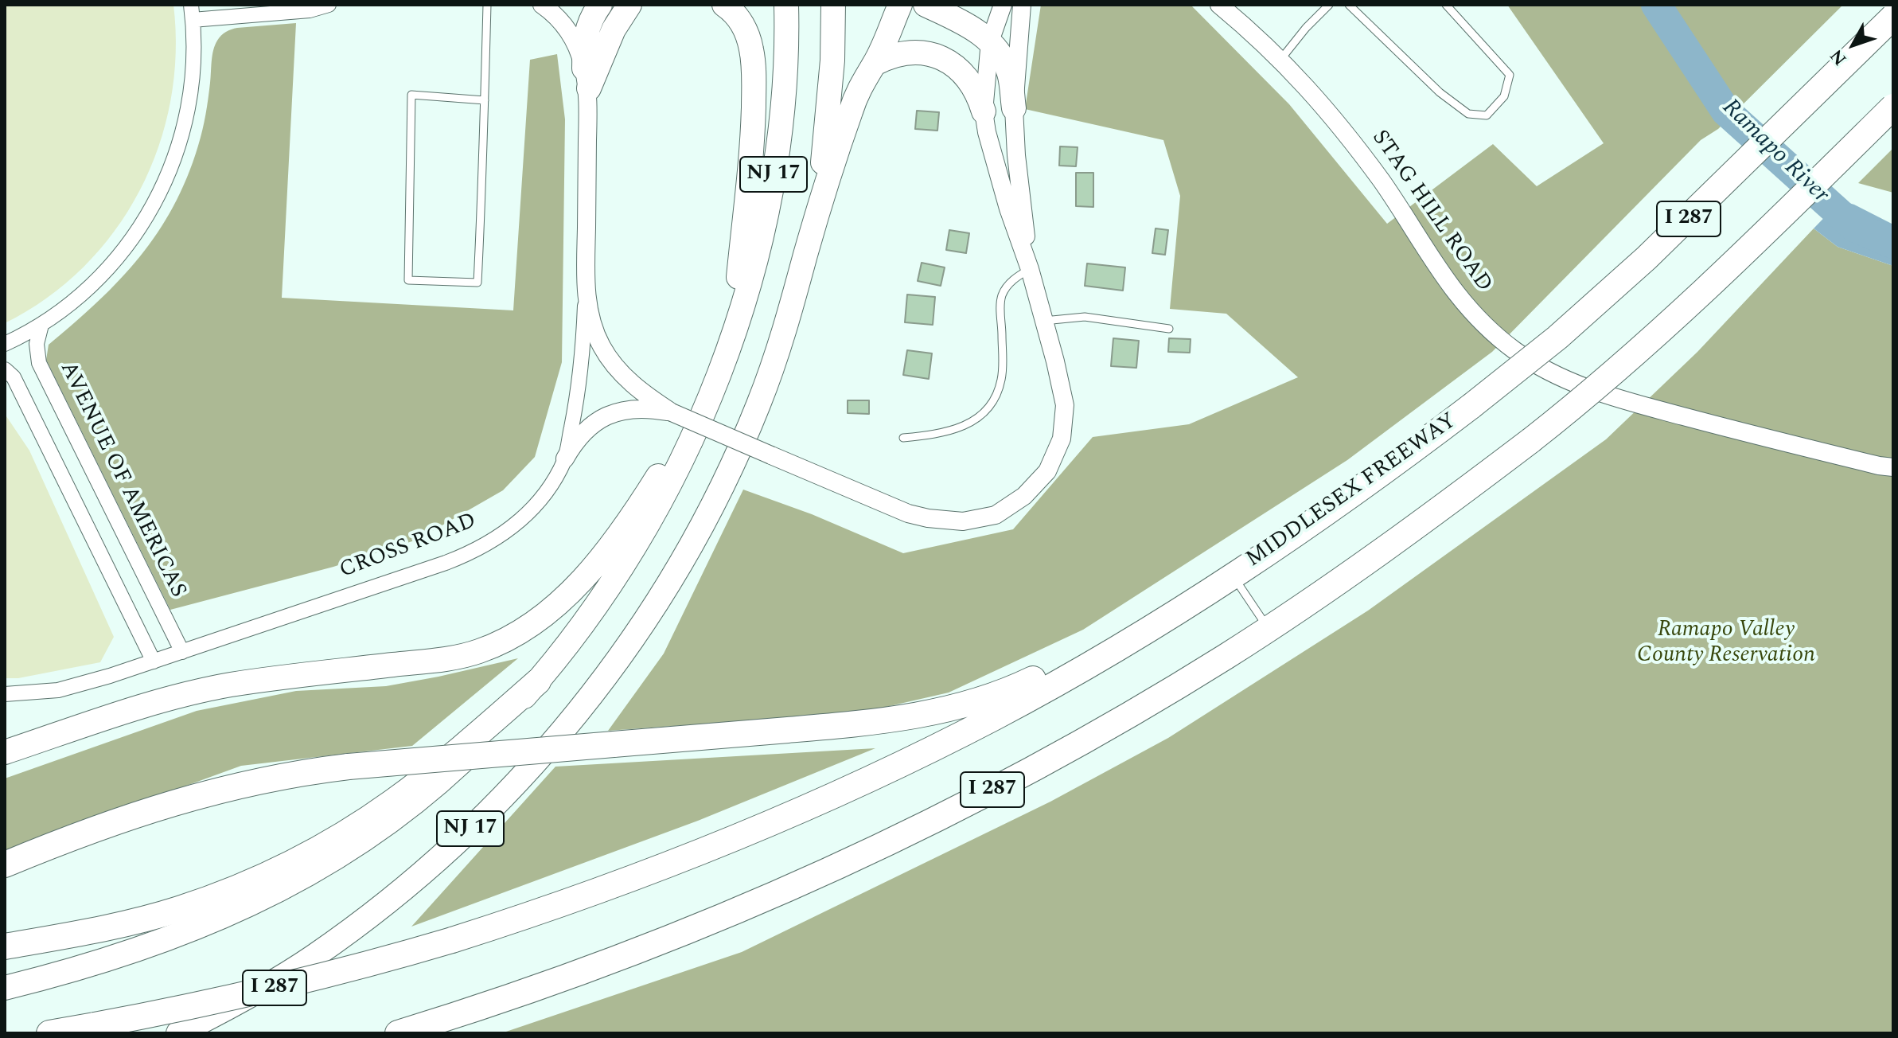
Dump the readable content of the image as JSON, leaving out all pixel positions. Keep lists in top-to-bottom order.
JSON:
{
  "streets": {
    "highway": ["NJ 17", "I 287", "MIDDLESEX FREEWAY"],
    "street": ["STAG HILL ROAD", "AVENUE OF AMERICAS", "CROSS ROAD"]
  },
  "crossings": [
    ["I 287", "MIDDLESEX FREEWAY"],
    ["AVENUE OF AMERICAS", "CROSS ROAD"]
  ],
  "water": ["Ramapo River"],
  "parks": ["Ramapo Valley County Reservation"],
  "north": "bottom left"
}
